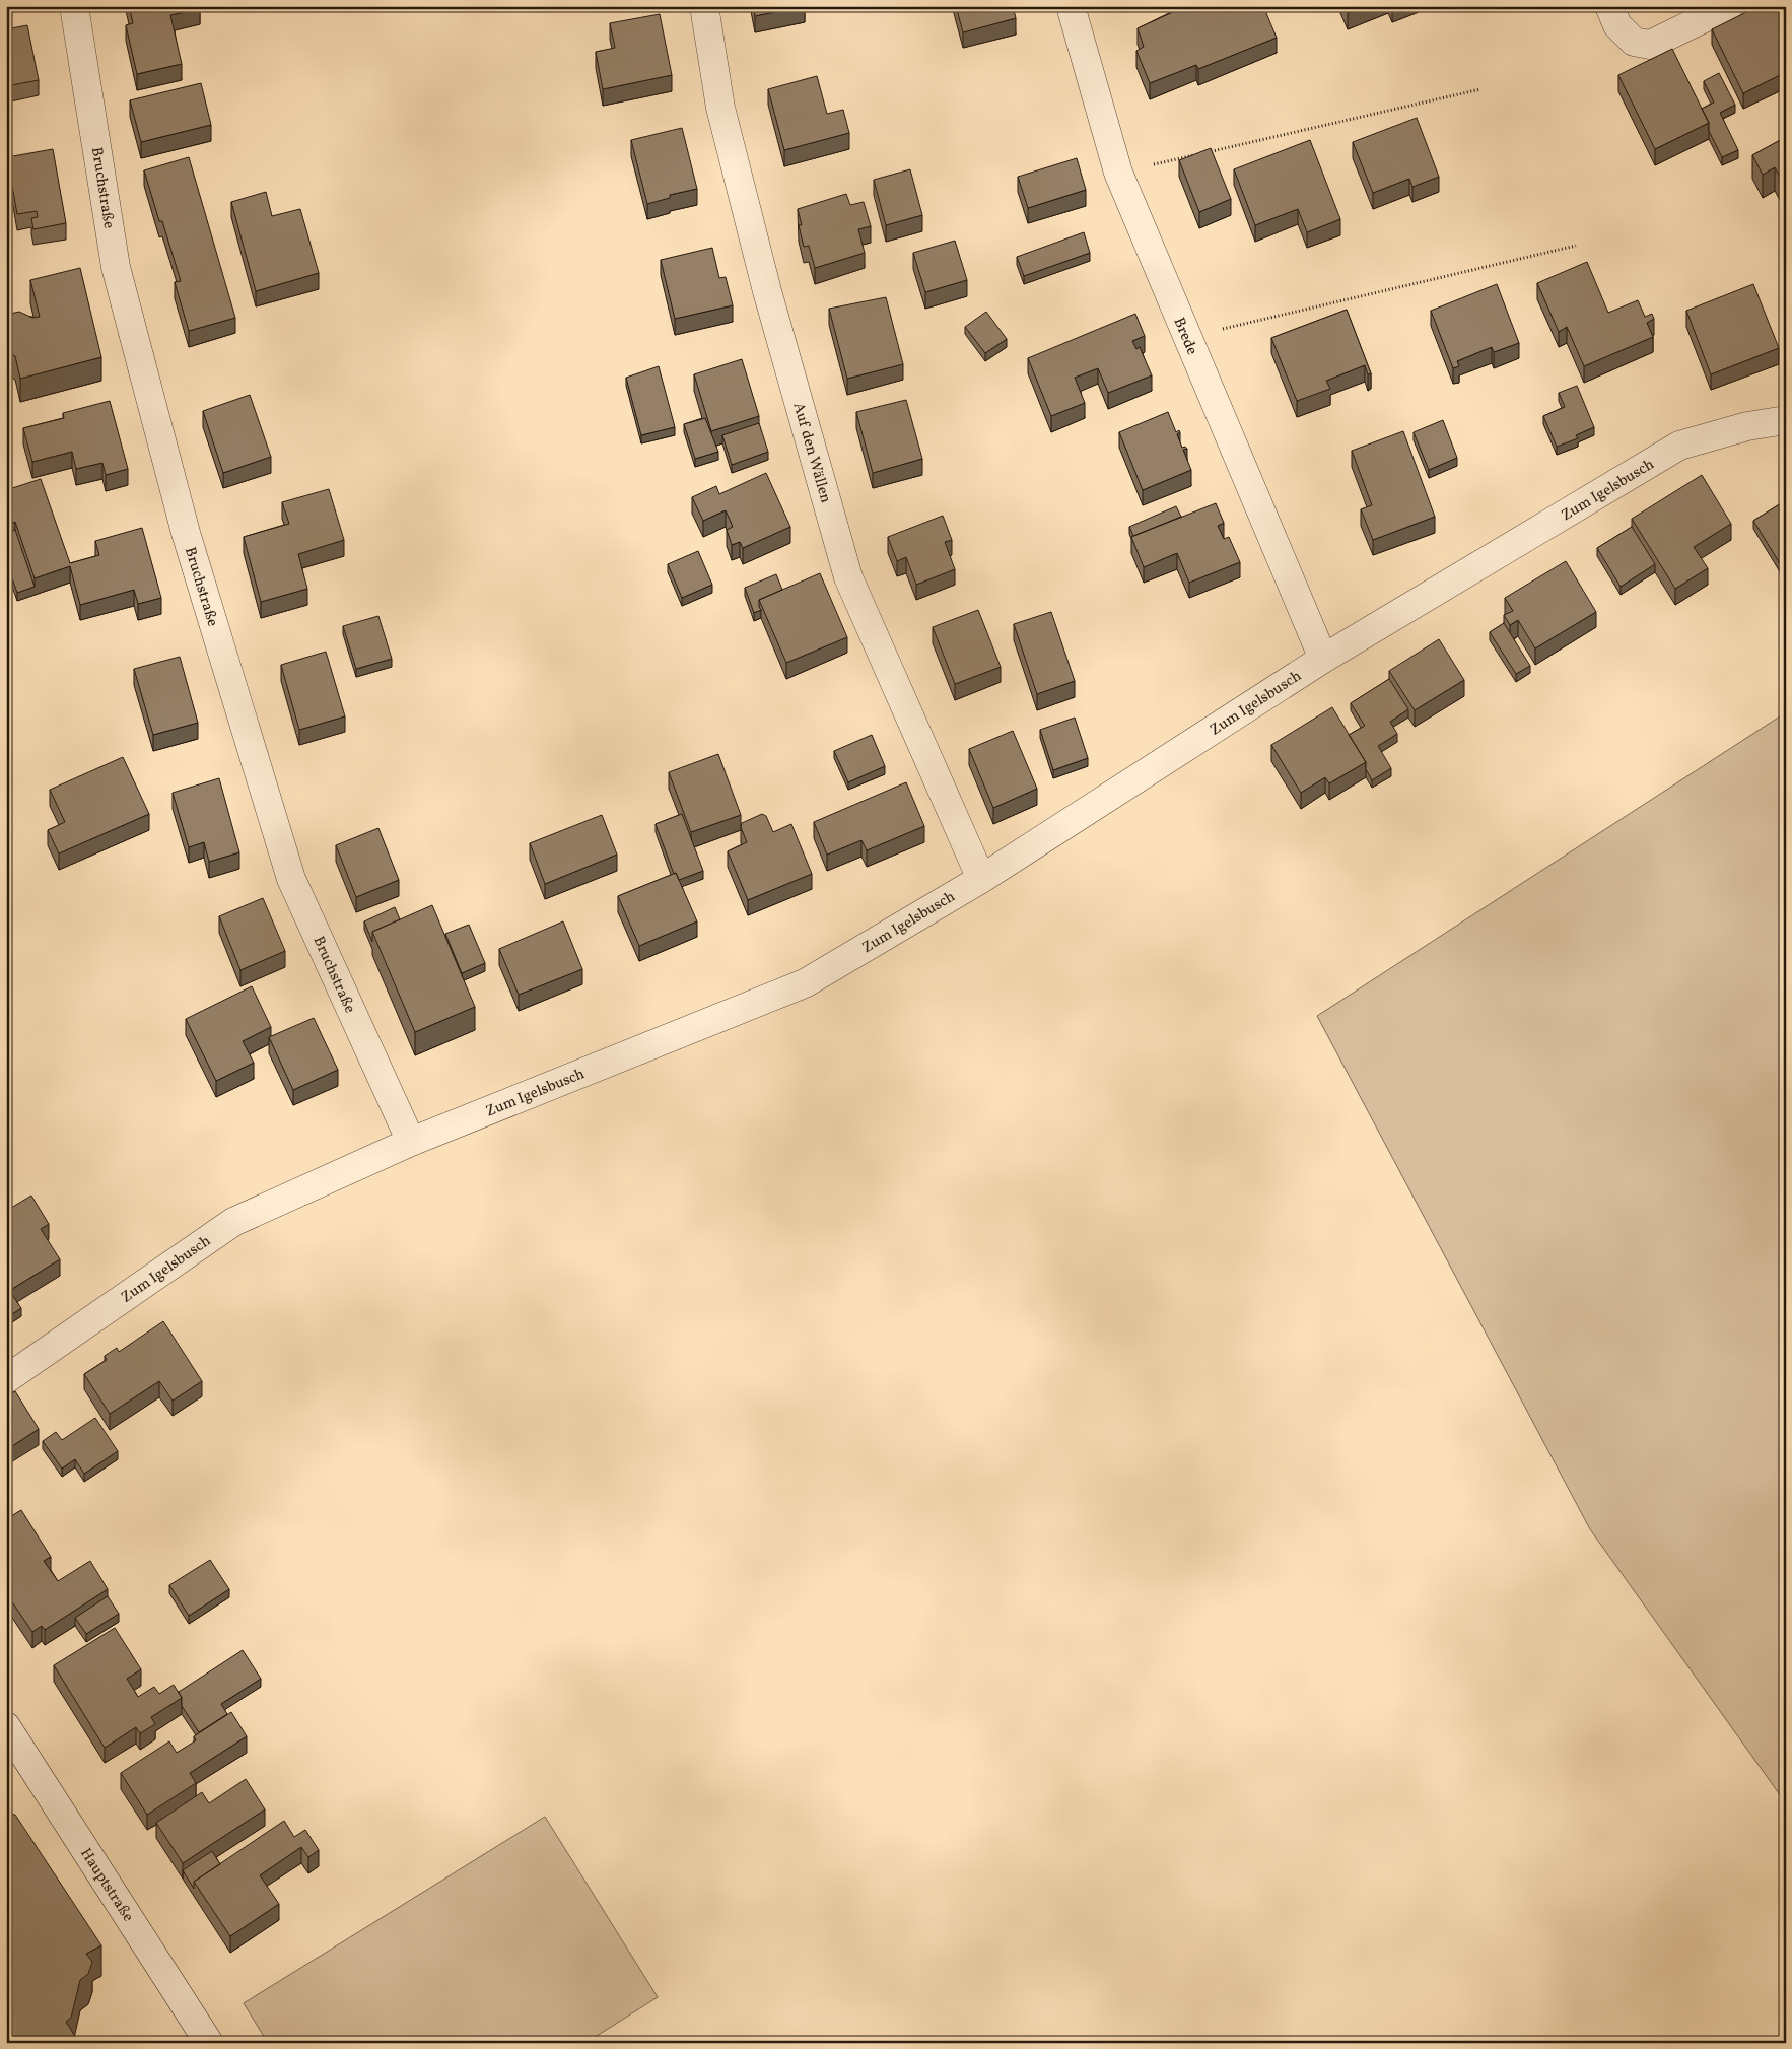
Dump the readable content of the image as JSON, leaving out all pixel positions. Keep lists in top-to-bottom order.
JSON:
{
  "streets": {
    "street": [
      "Bruchstraße",
      "Brede",
      "Auf den Wällen",
      "Zum Igelsbusch",
      "Hauptstraße"
    ]
  },
  "crossings": [
    ["Bruchstraße", "Zum Igelsbusch"],
    ["Brede", "Zum Igelsbusch"],
    ["Auf den Wällen", "Zum Igelsbusch"]
  ]
}
